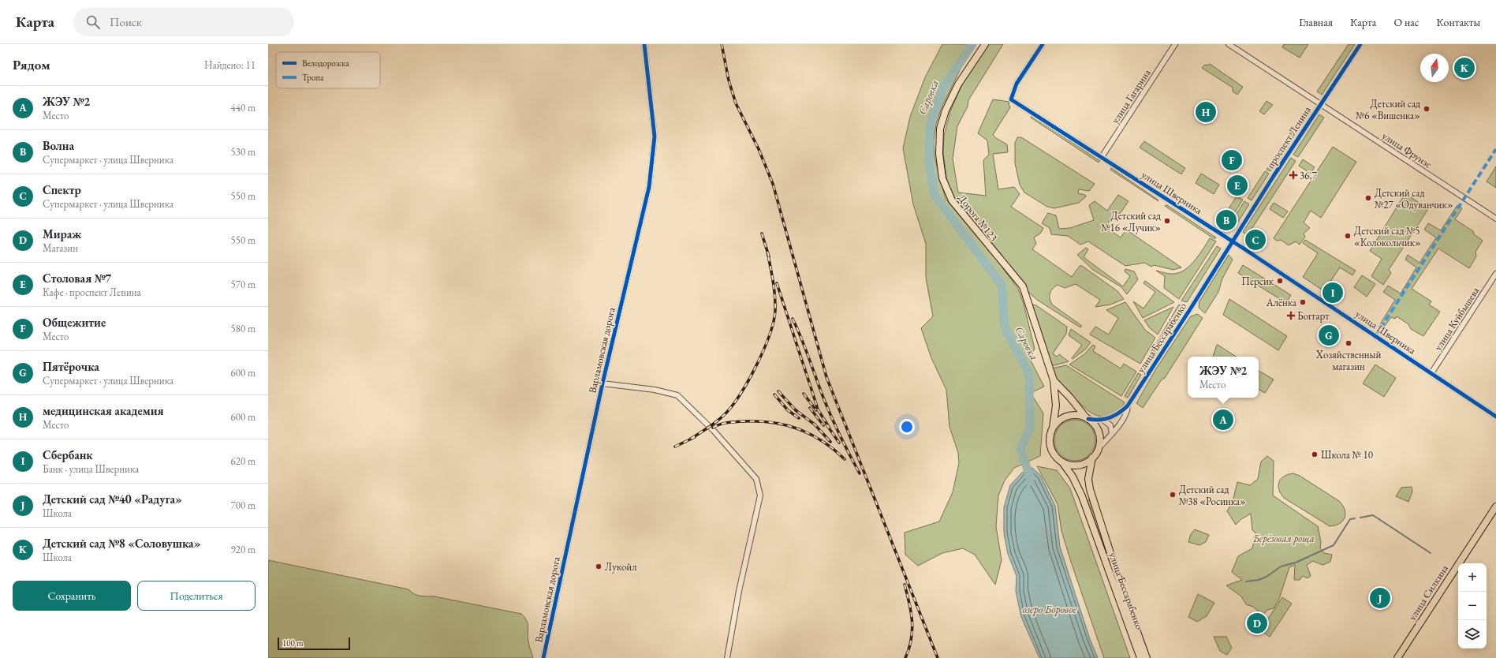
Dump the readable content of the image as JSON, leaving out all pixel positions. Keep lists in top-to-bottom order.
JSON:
{
  "streets": {
    "main road": ["Дорога №123", "улица Бессарабенко", "улица Силкина"],
    "street": [
      "улица Гагарина",
      "проспект Ленина",
      "улица Фрунзе",
      "улица Шверника",
      "улица Куйбышева",
      "Варламовская дорога"
    ]
  },
  "crossings": [
    ["улица Гагарина", "улица Шверника"],
    ["проспект Ленина", "улица Фрунзе"],
    ["проспект Ленина", "улица Шверника"],
    ["проспект Ленина", "улица Бессарабенко"],
    ["улица Шверника", "улица Куйбышева"],
    ["улица Шверника", "улица Бессарабенко"],
    ["Дорога №123", "улица Бессарабенко"]
  ],
  "water": ["Саровка", "озеро Боровое"],
  "parks": ["Берёзовая роща"],
  "places": {
    "other": [
      "Детский сад №6 «Вишенка»",
      "Детский сад №27 «Одуванчик»",
      "Детский сад №16 «Лучик»",
      "Детский сад №5 «Колокольчик»",
      "Персик",
      "Алёнка",
      "Хозяйственный магазин",
      "Школа № 10",
      "Детский сад №38 «Росинка»",
      "Лукойл"
    ],
    "health": ["36,7", "Боггарт"]
  },
  "legend": ["Велодорожка", "Тропа"],
  "scale_bar": "100 m",
  "north": "top",
  "page": {
    "header": "Карта",
    "search": "Поиск",
    "nav": [
      "Главная",
      "Карта",
      "О нас",
      "Контакты"
    ],
    "heading": ["Рядом", "Найдено: 11"],
    "pins": [
      "K",
      "H",
      "F",
      "E",
      "B",
      "C",
      "I",
      "G",
      "A",
      "J",
      "D"
    ],
    "list": [
      {
        "mark": "A",
        "name": "ЖЭУ №2",
        "note": "Место",
        "value": "440 m"
      },
      {
        "mark": "B",
        "name": "Волна",
        "note": "Супермаркет · улица Шверника",
        "value": "530 m"
      },
      {
        "mark": "C",
        "name": "Спектр",
        "note": "Супермаркет · улица Шверника",
        "value": "550 m"
      },
      {
        "mark": "D",
        "name": "Мираж",
        "note": "Магазин",
        "value": "550 m"
      },
      {
        "mark": "E",
        "name": "Столовая №7",
        "note": "Кафе · проспект Ленина",
        "value": "570 m"
      },
      {
        "mark": "F",
        "name": "Общежитие",
        "note": "Место",
        "value": "580 m"
      },
      {
        "mark": "G",
        "name": "Пятёрочка",
        "note": "Супермаркет · улица Шверника",
        "value": "600 m"
      },
      {
        "mark": "H",
        "name": "медицинская академия",
        "note": "Место",
        "value": "600 m"
      },
      {
        "mark": "I",
        "name": "Сбербанк",
        "note": "Банк · улица Шверника",
        "value": "620 m"
      },
      {
        "mark": "J",
        "name": "Детский сад №40 «Радуга»",
        "note": "Школа",
        "value": "700 m"
      },
      {
        "mark": "K",
        "name": "Детский сад №8 «Соловушка»",
        "note": "Школа",
        "value": "920 m"
      }
    ],
    "popup": ["ЖЭУ №2", "Место"],
    "map_buttons": ["+", "−"],
    "buttons": ["Сохранить", "Поделиться"],
    "scale": "100 m"
  }
}
